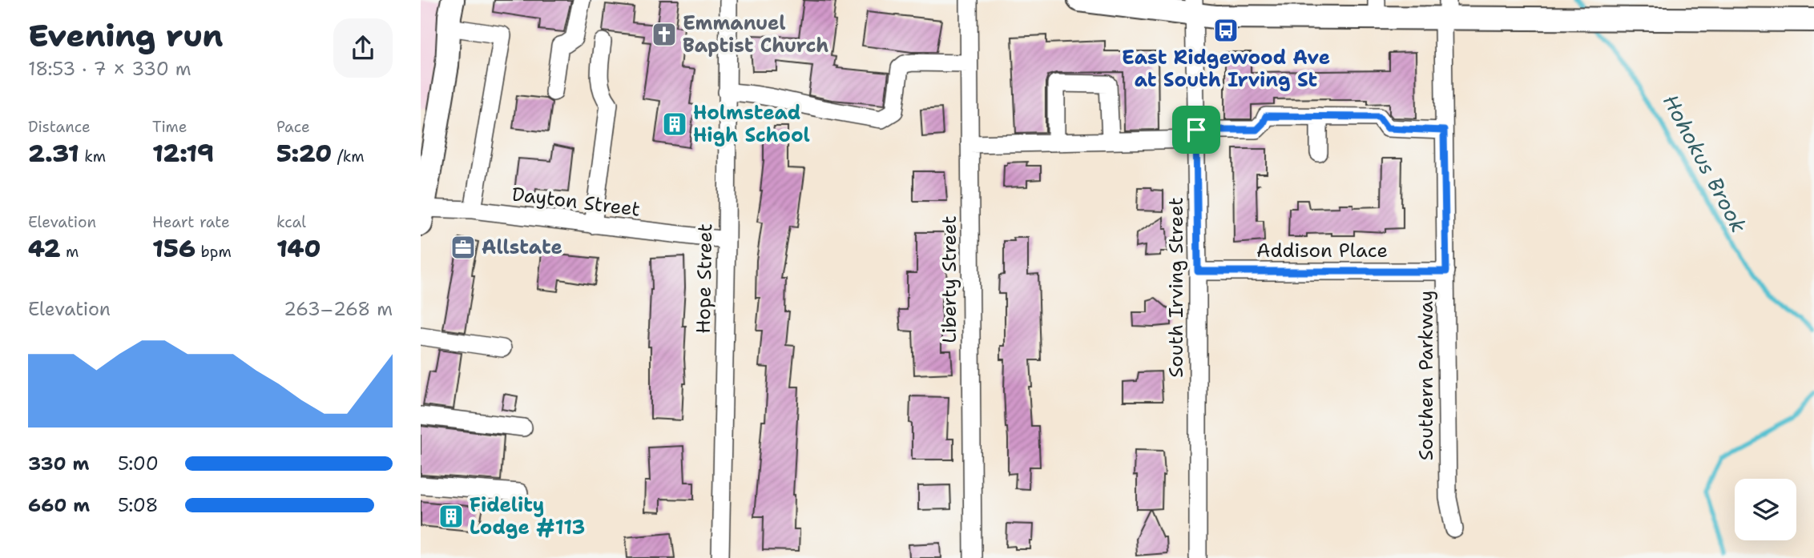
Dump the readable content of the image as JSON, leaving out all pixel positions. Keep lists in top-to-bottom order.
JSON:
{
  "streets": {
    "street": [
      "Dayton Street",
      "Addison Place",
      "Hope Street",
      "Liberty Street",
      "South Irving Street",
      "Southern Parkway"
    ]
  },
  "crossings": [
    ["Dayton Street", "Hope Street"],
    ["Addison Place", "South Irving Street"],
    ["Addison Place", "Southern Parkway"]
  ],
  "water": ["Hohokus Brook"],
  "places": {
    "bus stop": ["East Ridgewood Ave at South Irving St"],
    "church": ["Emmanuel Baptist Church"],
    "building": ["Holmstead High School", "Fidelity Lodge #113"],
    "office": ["Allstate"]
  },
  "page": {
    "heading": ["Evening run", "18:53 · 7 × 330 m"],
    "stats": [
      ["Distance", "2.31 km"],
      ["Time", "12:19"],
      ["Pace", "5:20 /km"],
      ["Elevation", "42 m"],
      ["Heart rate", "156 bpm"],
      ["kcal", "140"]
    ],
    "chart": ["Elevation", "263–268 m"],
    "list": [
      {
        "name": "330 m",
        "note": "5:00"
      },
      {
        "name": "660 m",
        "note": "5:08"
      }
    ]
  }
}
